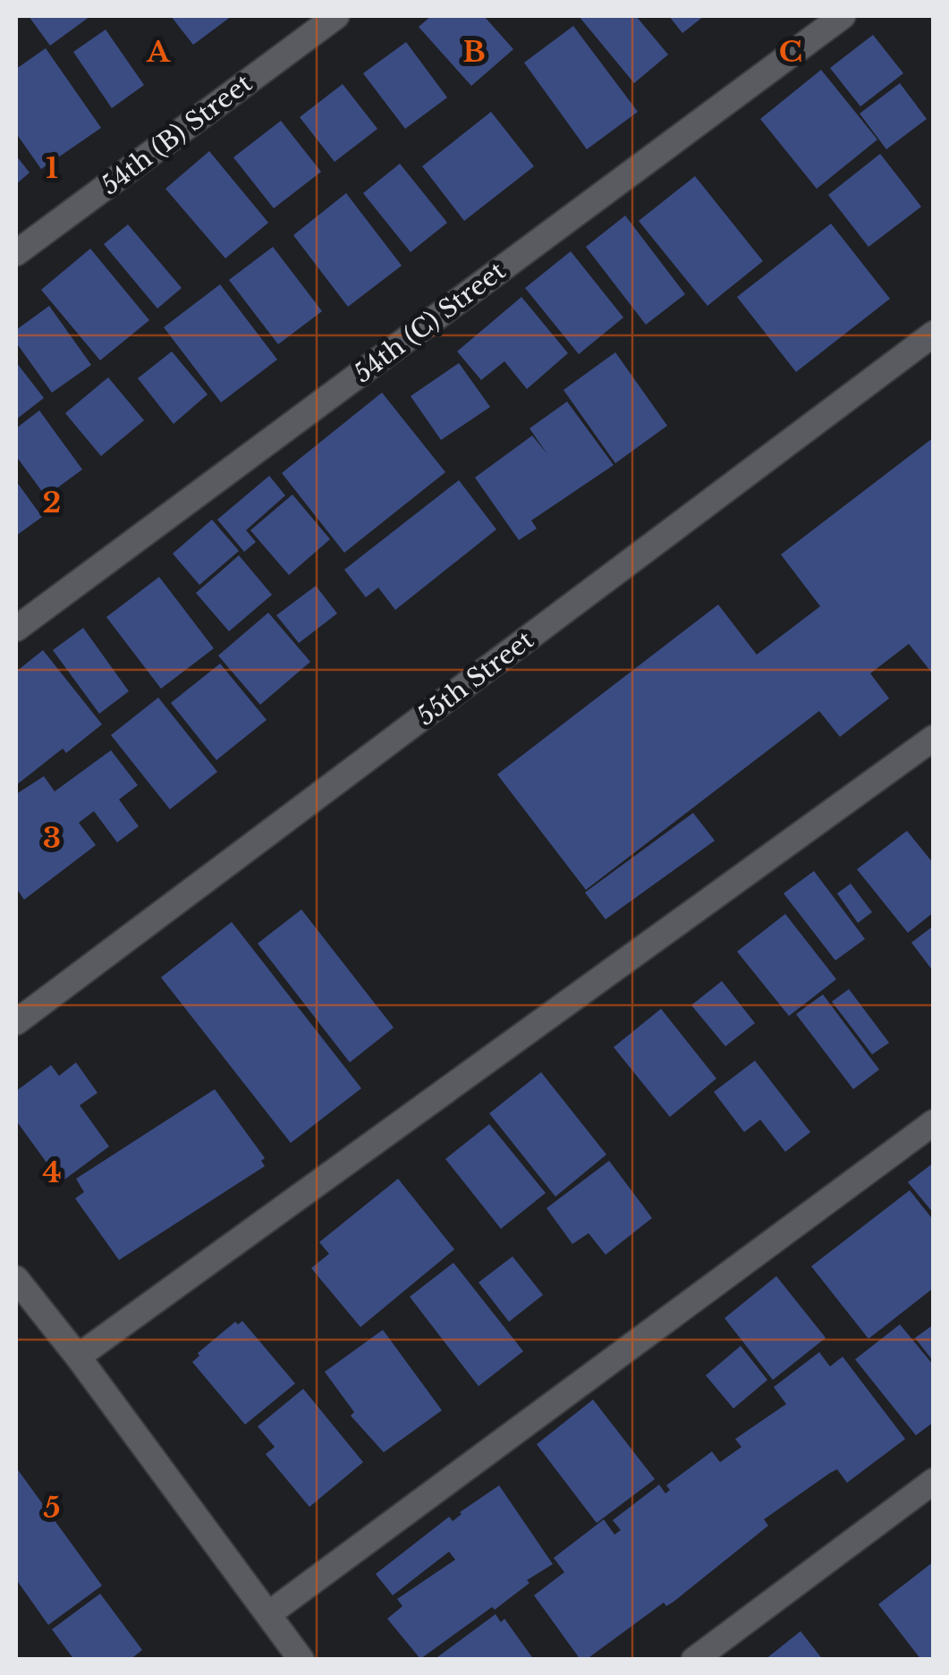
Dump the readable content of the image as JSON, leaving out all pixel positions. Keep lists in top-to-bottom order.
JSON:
{
  "streets": {
    "street": ["54th (B) Street", "54th (C) Street", "55th Street"]
  },
  "grid": {
    "columns": ["A", "B", "C"],
    "rows": [
      "1",
      "2",
      "3",
      "4",
      "5"
    ]
  }
}
